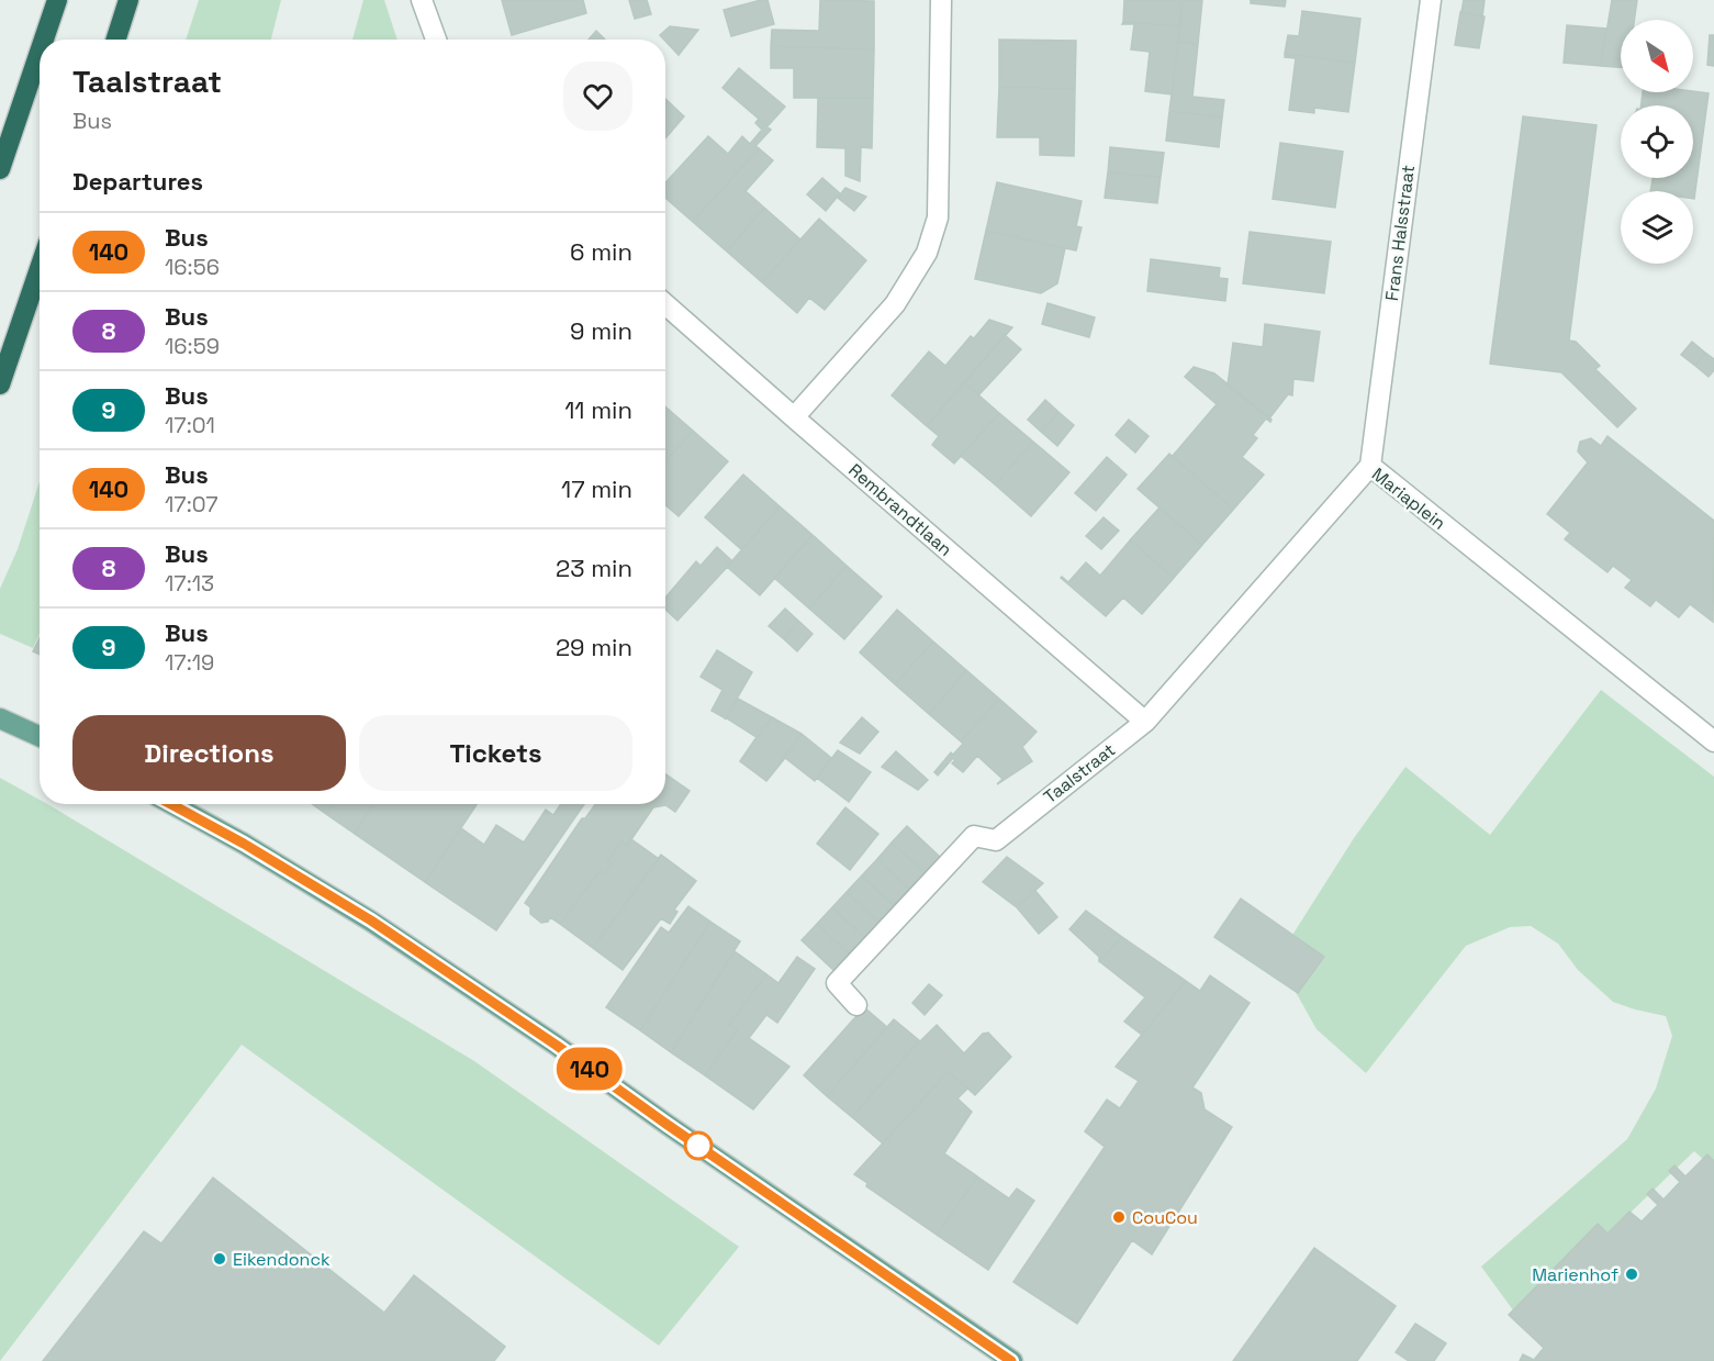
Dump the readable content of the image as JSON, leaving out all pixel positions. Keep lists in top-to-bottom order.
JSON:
{
  "streets": {
    "street": [
      "Frans Halsstraat",
      "Mariaplein",
      "Rembrandtlaan",
      "Taalstraat"
    ]
  },
  "crossings": [
    ["Frans Halsstraat", "Mariaplein"],
    ["Mariaplein", "Rembrandtlaan"],
    ["Mariaplein", "Taalstraat"],
    ["Rembrandtlaan", "Taalstraat"]
  ],
  "places": ["CouCou", "Eikendonck", "Marienhof"],
  "lines": ["bus line 140"],
  "north": "bottom right",
  "page": {
    "on_map": "140",
    "heading": [
      ["Taalstraat", "Bus"],
      "Departures"
    ],
    "list": [
      {
        "mark": "140",
        "name": "Bus",
        "note": "16:56",
        "value": "6 min"
      },
      {
        "mark": "8",
        "name": "Bus",
        "note": "16:59",
        "value": "9 min"
      },
      {
        "mark": "9",
        "name": "Bus",
        "note": "17:01",
        "value": "11 min"
      },
      {
        "mark": "140",
        "name": "Bus",
        "note": "17:07",
        "value": "17 min"
      },
      {
        "mark": "8",
        "name": "Bus",
        "note": "17:13",
        "value": "23 min"
      },
      {
        "mark": "9",
        "name": "Bus",
        "note": "17:19",
        "value": "29 min"
      }
    ],
    "buttons": ["Directions", "Tickets"]
  }
}
